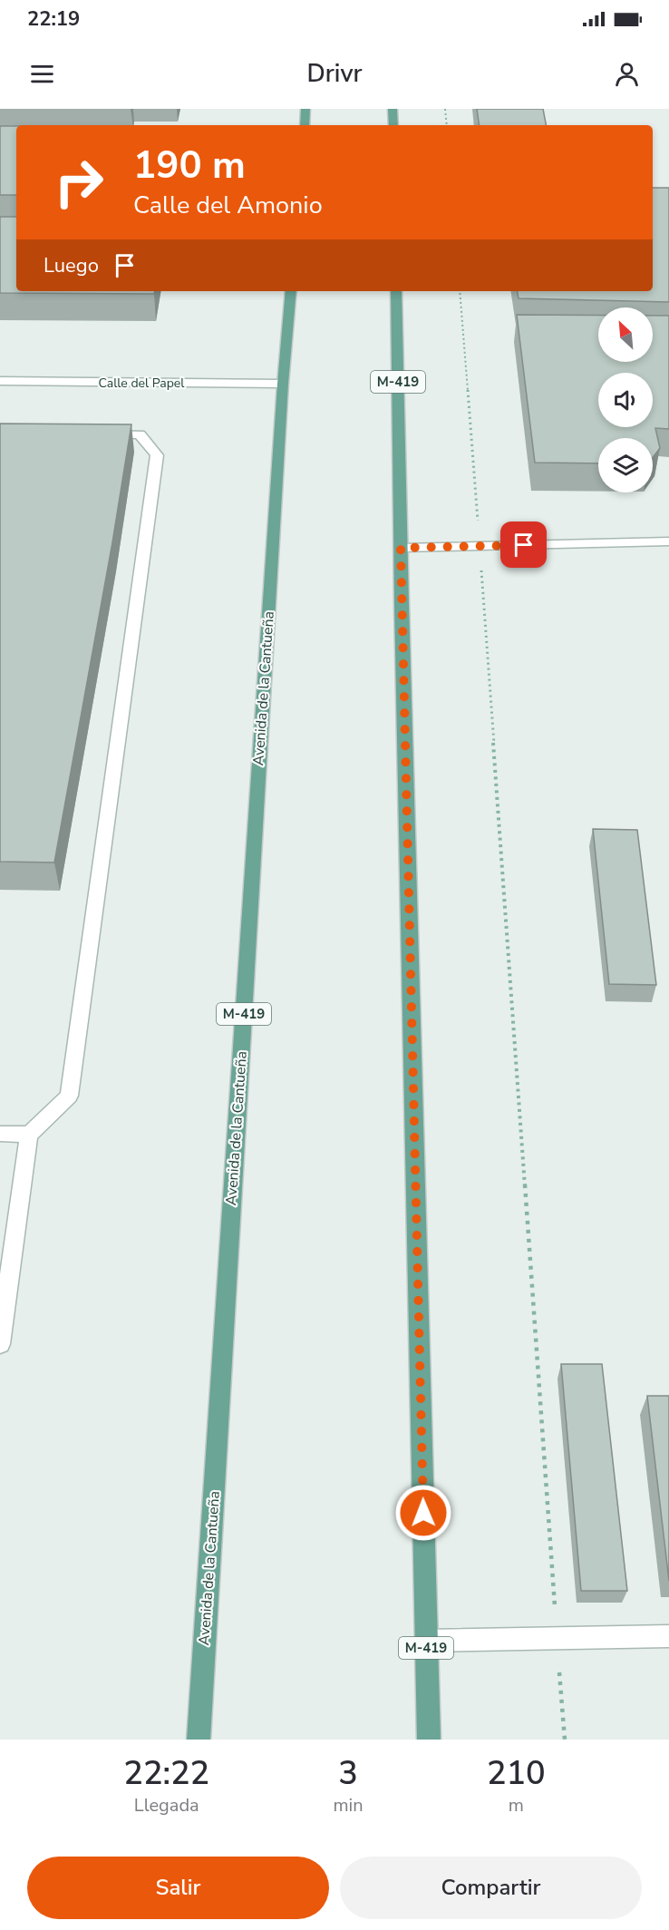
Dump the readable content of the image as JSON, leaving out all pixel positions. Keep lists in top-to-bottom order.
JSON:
{
  "streets": {
    "main road": ["M-419", "Avenida de la Cantueña"],
    "street": ["Calle del Papel"]
  },
  "crossings": [
    ["Calle del Papel", "Avenida de la Cantueña"]
  ],
  "north": "top left",
  "page": {
    "status": "22:19",
    "header": "Drivr",
    "turn": ["190 m", "Calle del Amonio"],
    "then": "Luego",
    "eta": [
      "22:22",
      "Llegada",
      "3",
      "min",
      "210",
      "m"
    ],
    "buttons": ["Salir", "Compartir"]
  }
}
